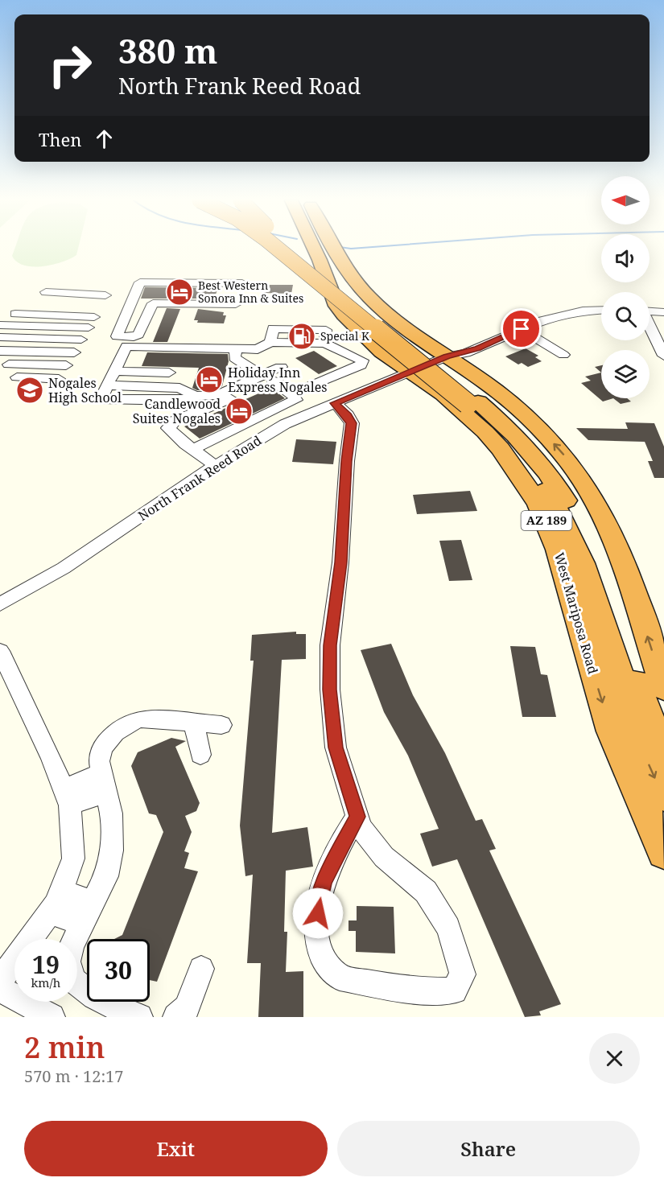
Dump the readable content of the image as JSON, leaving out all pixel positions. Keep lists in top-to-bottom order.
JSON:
{
  "streets": {
    "highway": ["AZ 189", "West Mariposa Road"],
    "street": ["North Frank Reed Road"]
  },
  "crossings": [
    ["North Frank Reed Road", "West Mariposa Road"]
  ],
  "places": {
    "hotel": ["Best Western Sonora Inn & Suites", "Holiday Inn Express Nogales", "Candlewood Suites Nogales"],
    "fuel station": ["Special K"],
    "school or university": ["Nogales High School"]
  },
  "north": "left",
  "page": {
    "turn": ["380 m", "North Frank Reed Road"],
    "then": "Then",
    "speed": "19 km/h",
    "limit": "30",
    "heading": ["2 min", "570 m · 12:17"],
    "buttons": ["Exit", "Share"]
  }
}
